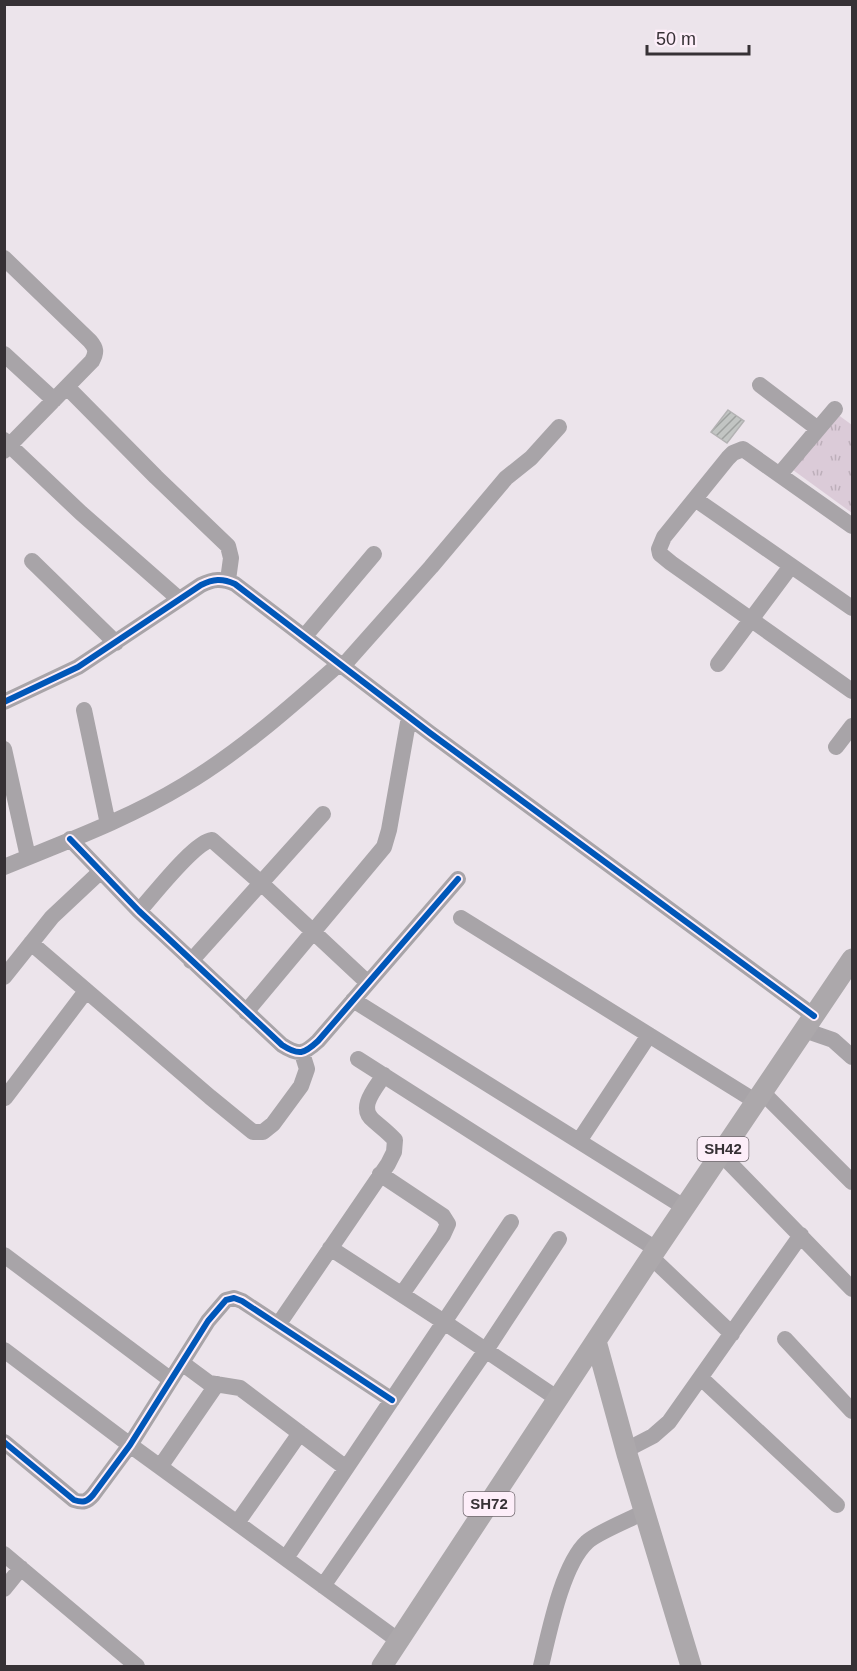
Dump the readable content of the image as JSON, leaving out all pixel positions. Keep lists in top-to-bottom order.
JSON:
{
  "streets": {
    "main road": ["SH42", "SH72"]
  },
  "crossings": [
    ["SH42", "SH72"]
  ],
  "scale_bar": "50 m"
}
